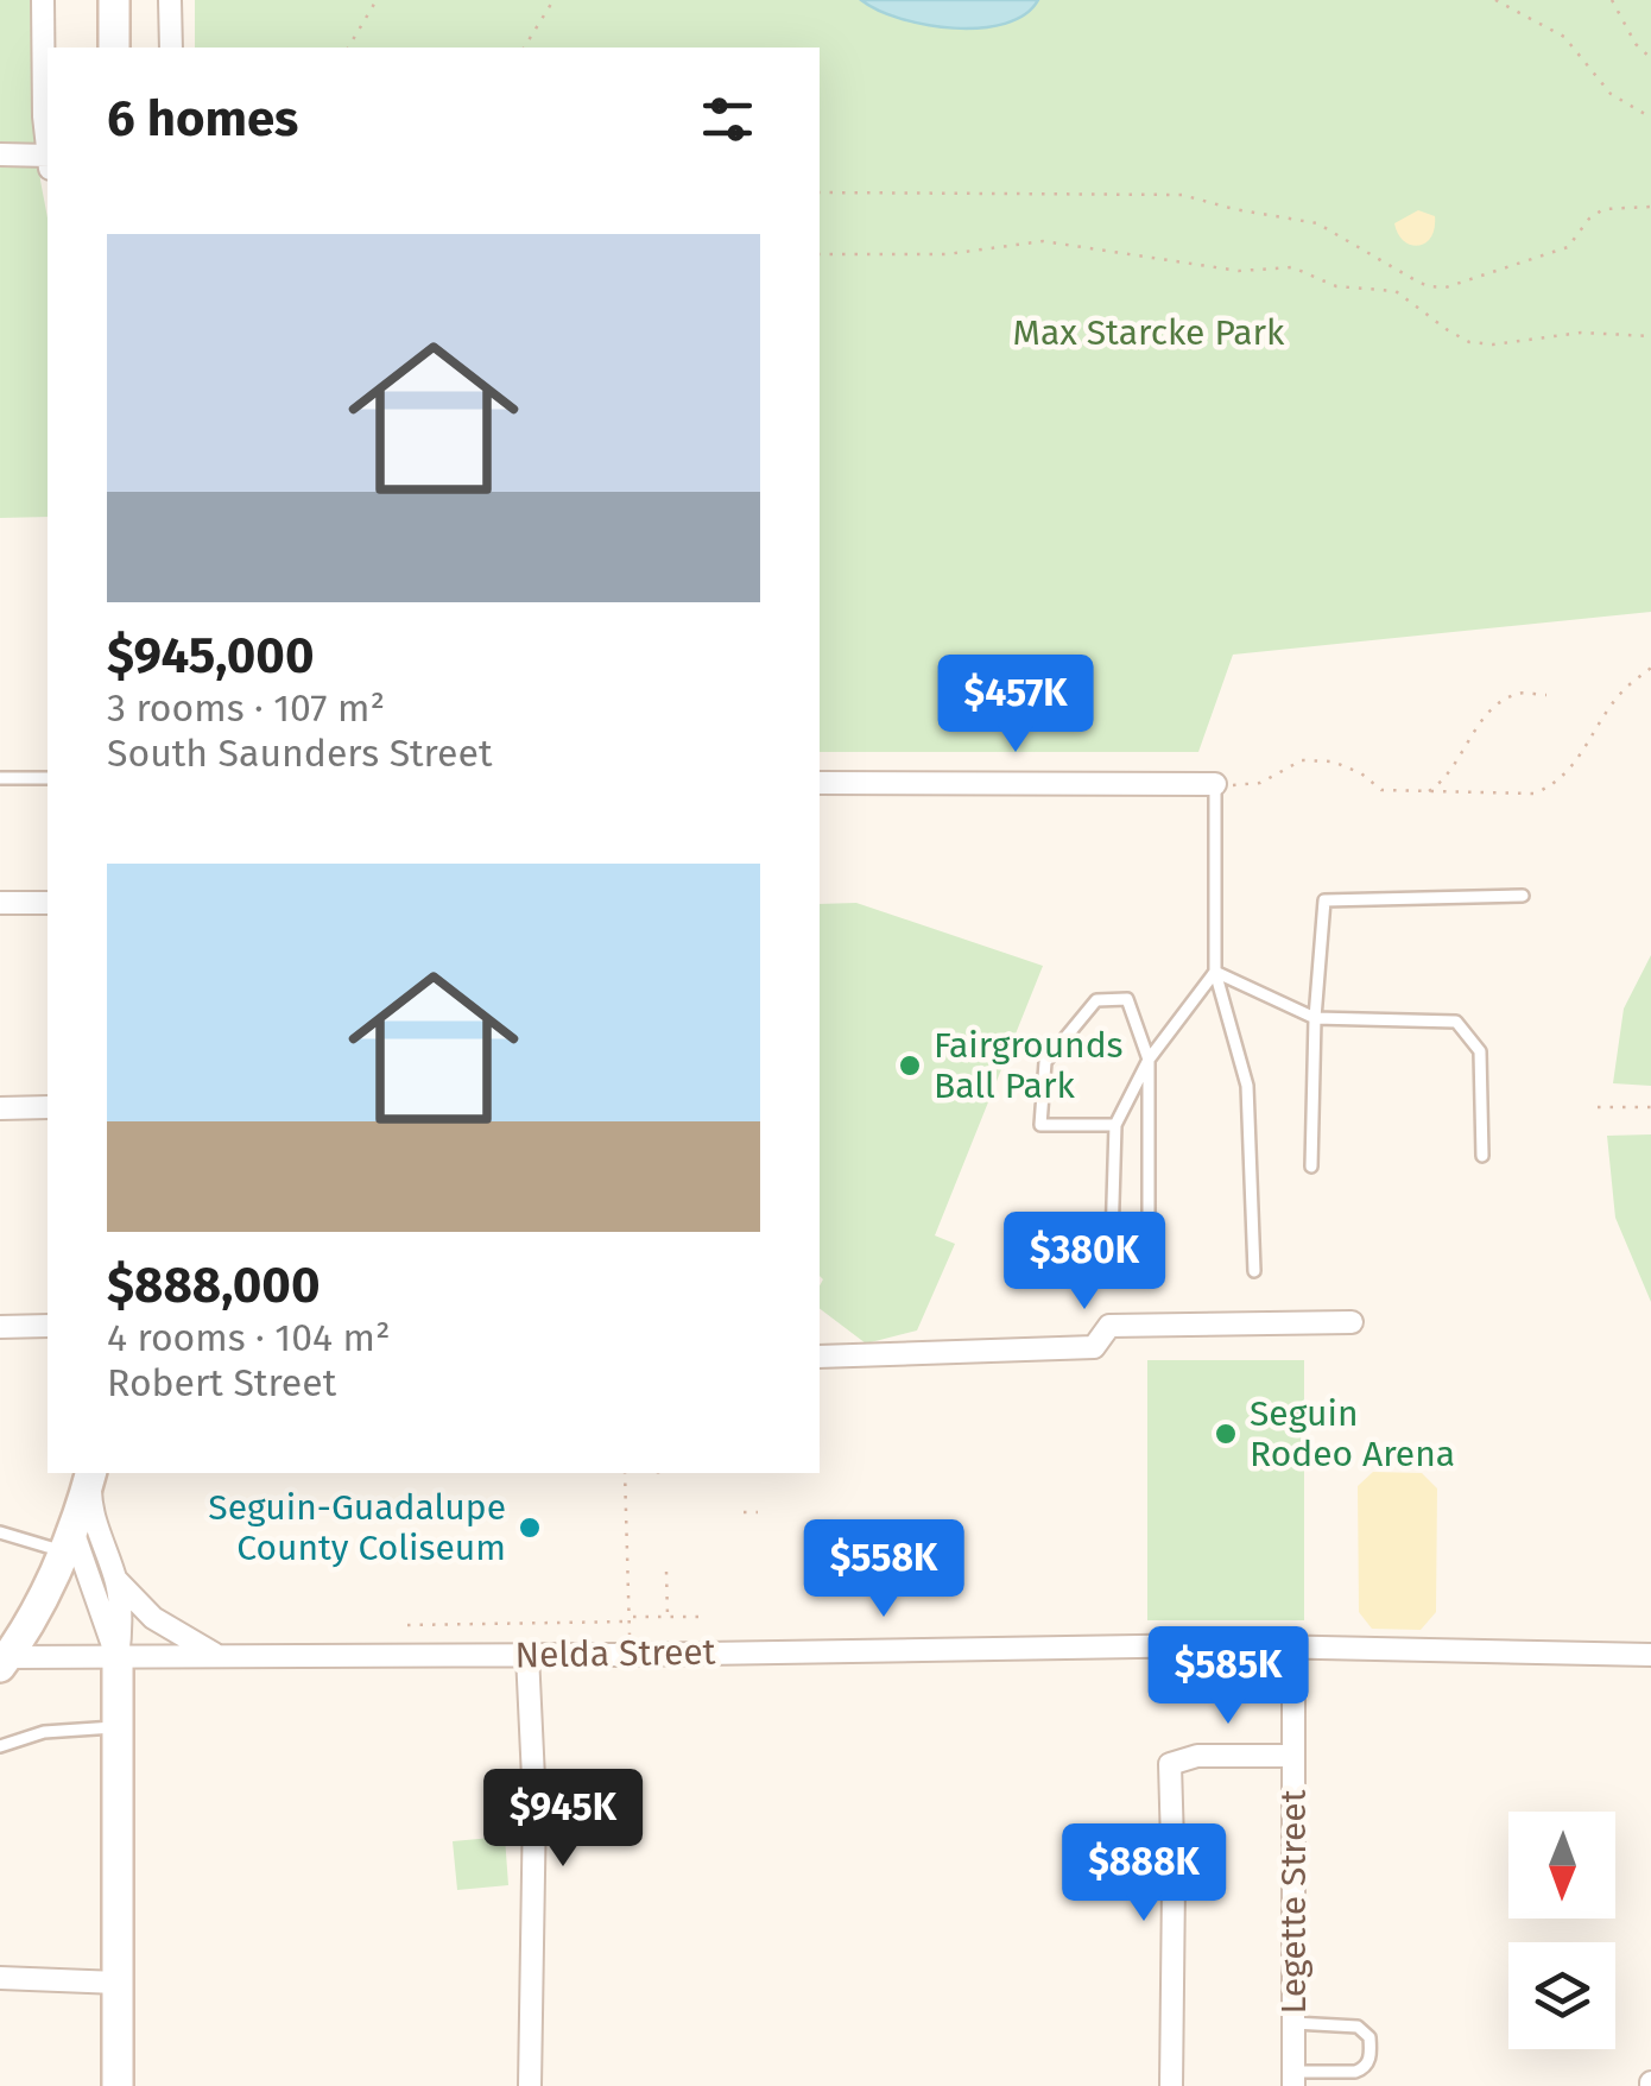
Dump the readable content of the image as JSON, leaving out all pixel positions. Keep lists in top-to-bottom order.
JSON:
{
  "streets": {
    "street": ["Nelda Street", "Legette Street"]
  },
  "crossings": [
    ["Nelda Street", "Legette Street"]
  ],
  "parks": ["Max Starcke Park"],
  "places": ["Fairgrounds Ball Park", "Seguin Rodeo Arena", "Seguin-Guadalupe County Coliseum"],
  "north": "bottom",
  "page": {
    "heading": "6 homes",
    "list": [
      {
        "name": "$945,000",
        "note": "3 rooms · 107 m² · South Saunders Street"
      },
      {
        "name": "$888,000",
        "note": "4 rooms · 104 m² · Robert Street"
      }
    ],
    "price": [
      "$457K",
      "$380K",
      "$558K",
      "$585K",
      "$945K",
      "$888K"
    ]
  }
}
